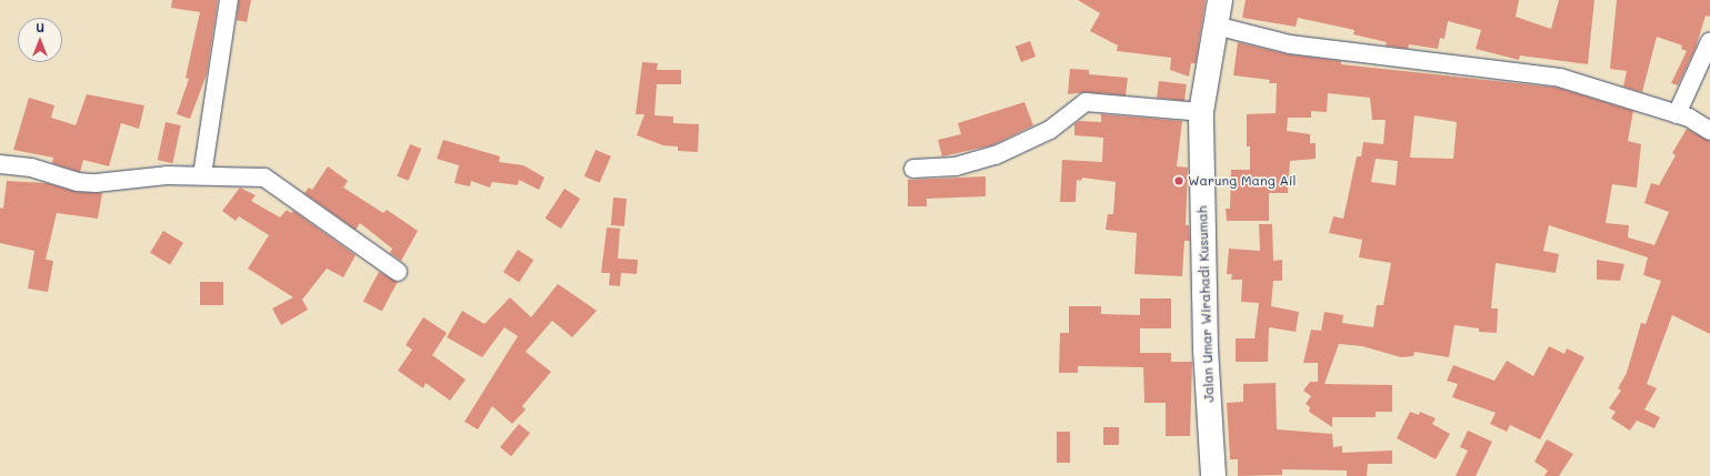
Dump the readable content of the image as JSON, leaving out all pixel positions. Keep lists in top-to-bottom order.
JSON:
{
  "streets": {
    "main road": ["Jalan Umar Wirahadi Kusumah"]
  },
  "places": ["Warung Mang Ail"],
  "north": "top"
}
